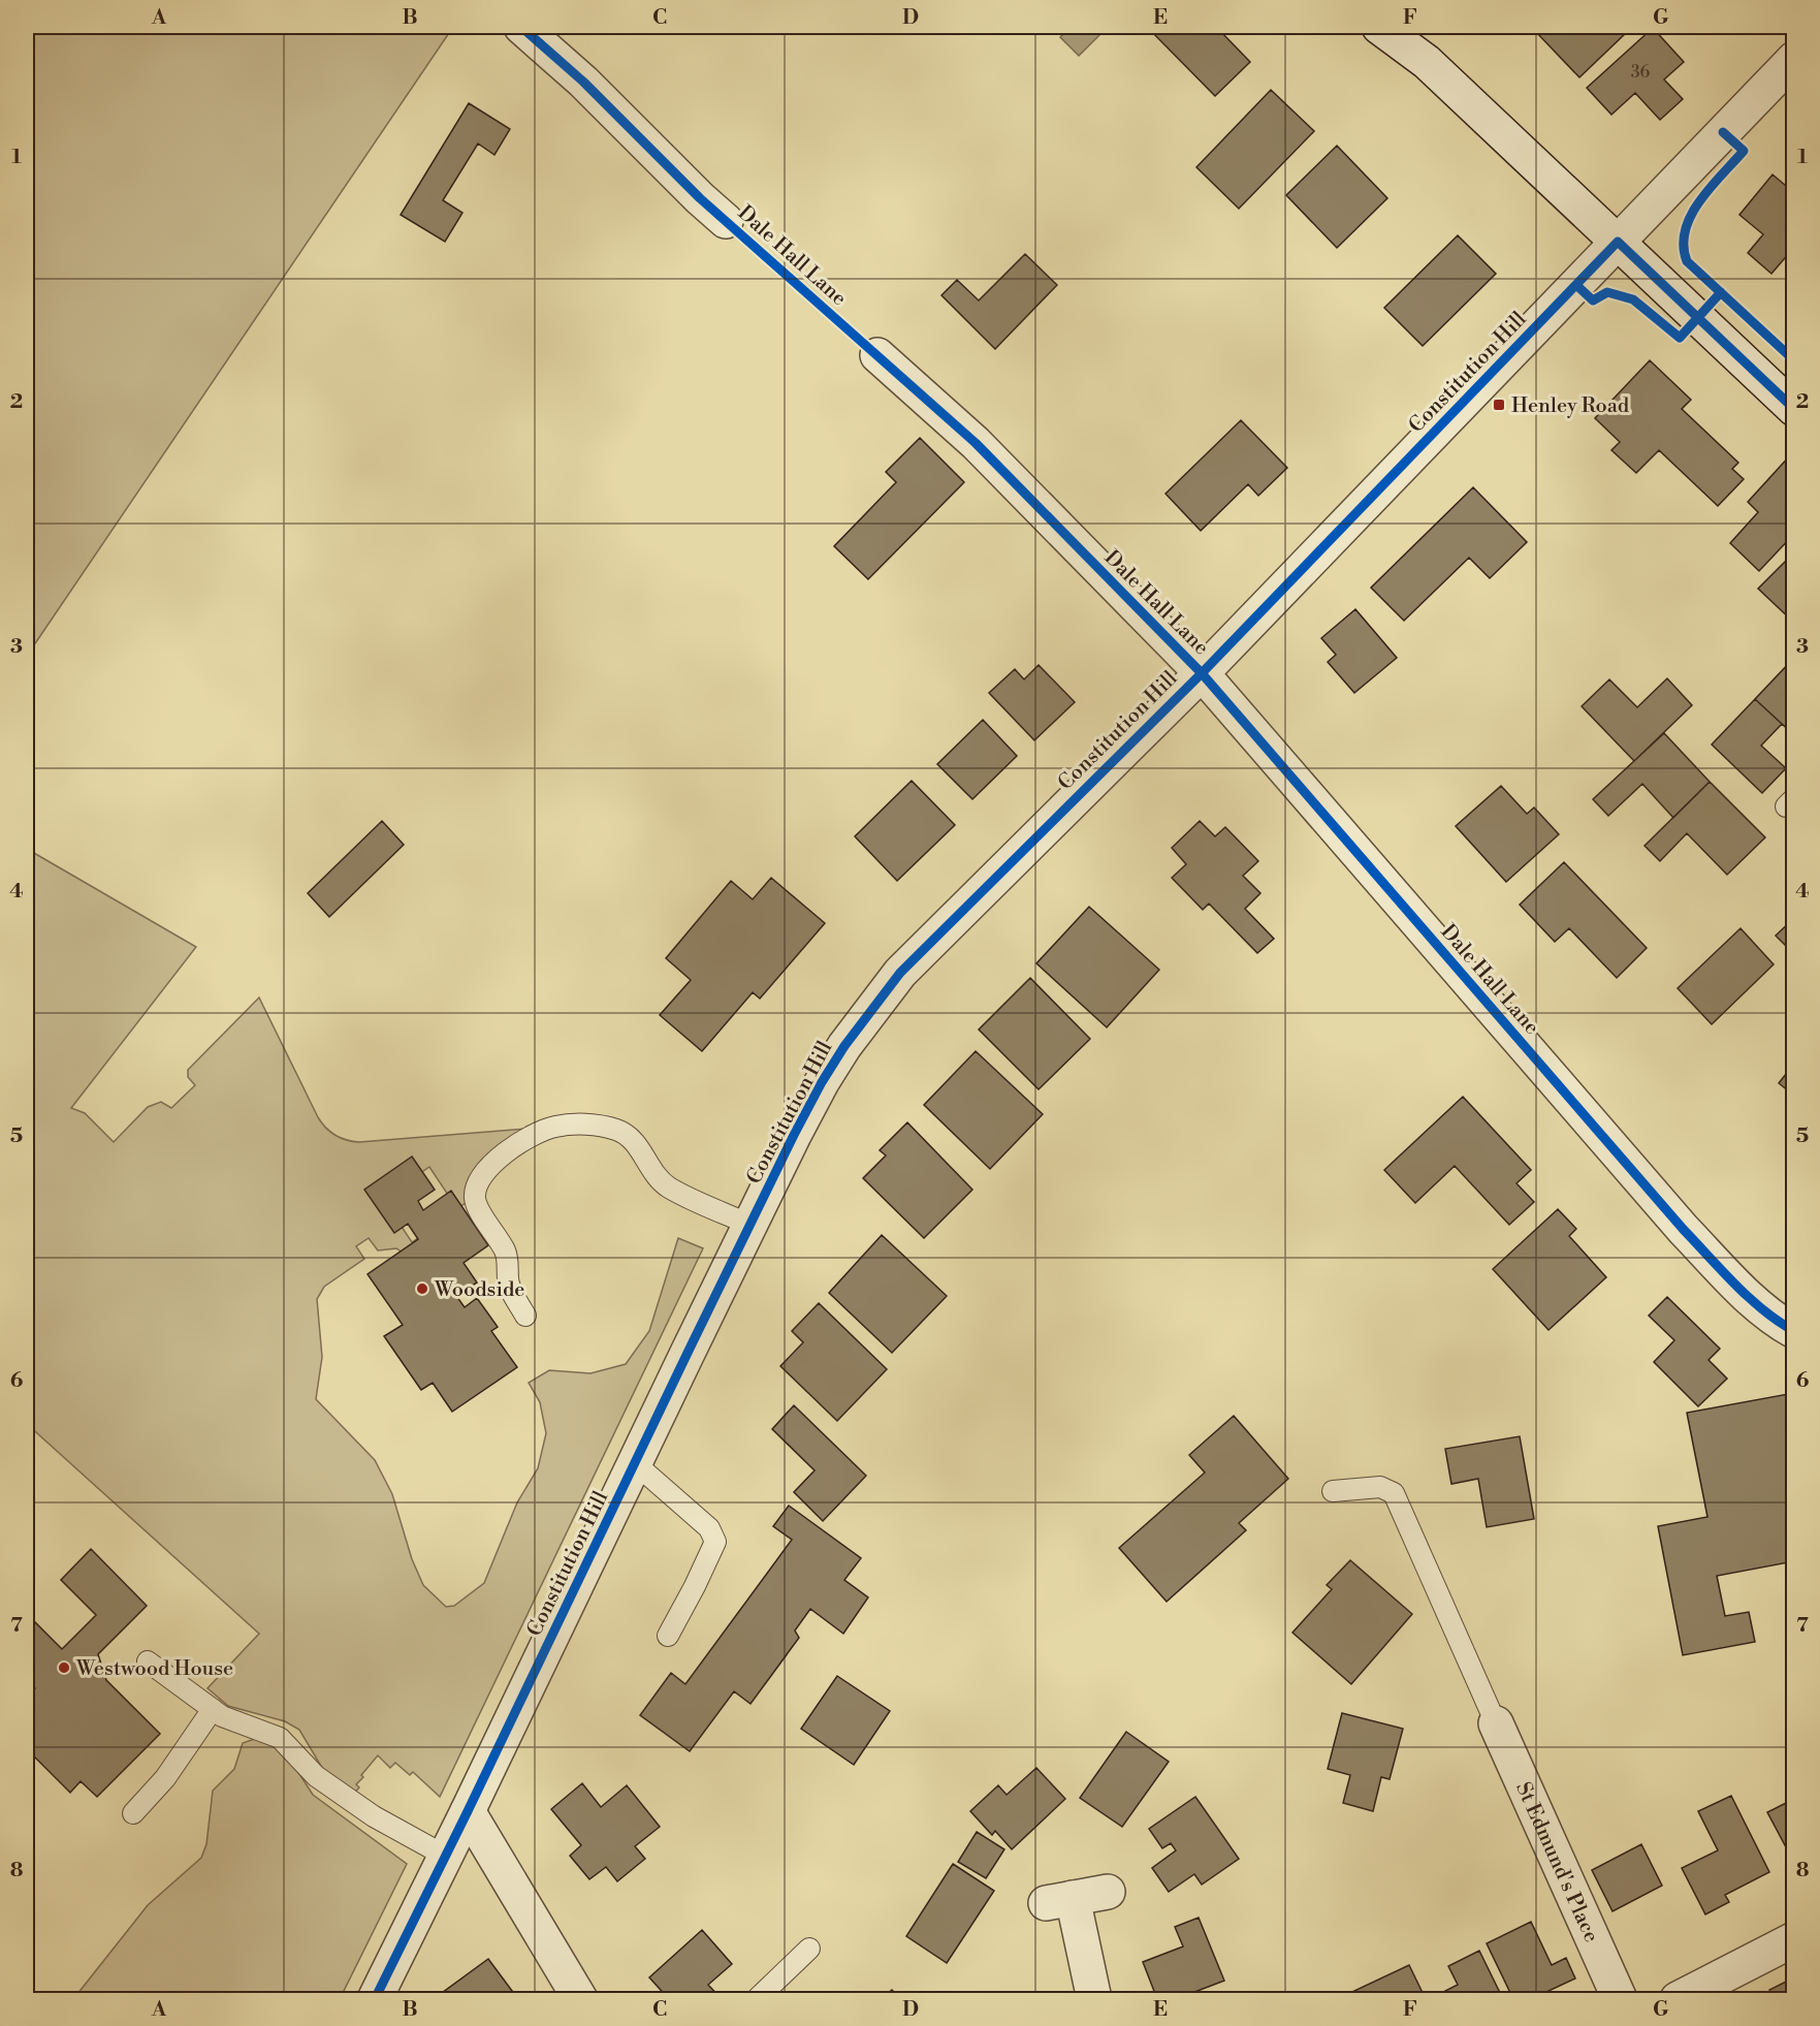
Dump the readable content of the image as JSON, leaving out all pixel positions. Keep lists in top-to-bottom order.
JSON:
{
  "streets": {
    "street": ["Dale Hall Lane", "Constitution Hill", "St Edmund's Place"]
  },
  "crossings": [
    ["Dale Hall Lane", "Constitution Hill"]
  ],
  "places": {
    "transit": ["Henley Road"],
    "other": ["Woodside", "Westwood House"]
  },
  "house_numbers": ["36"],
  "grid": {
    "columns": [
      "A",
      "B",
      "C",
      "D",
      "E",
      "F",
      "G"
    ],
    "rows": [
      "1",
      "2",
      "3",
      "4",
      "5",
      "6",
      "7",
      "8"
    ]
  }
}
